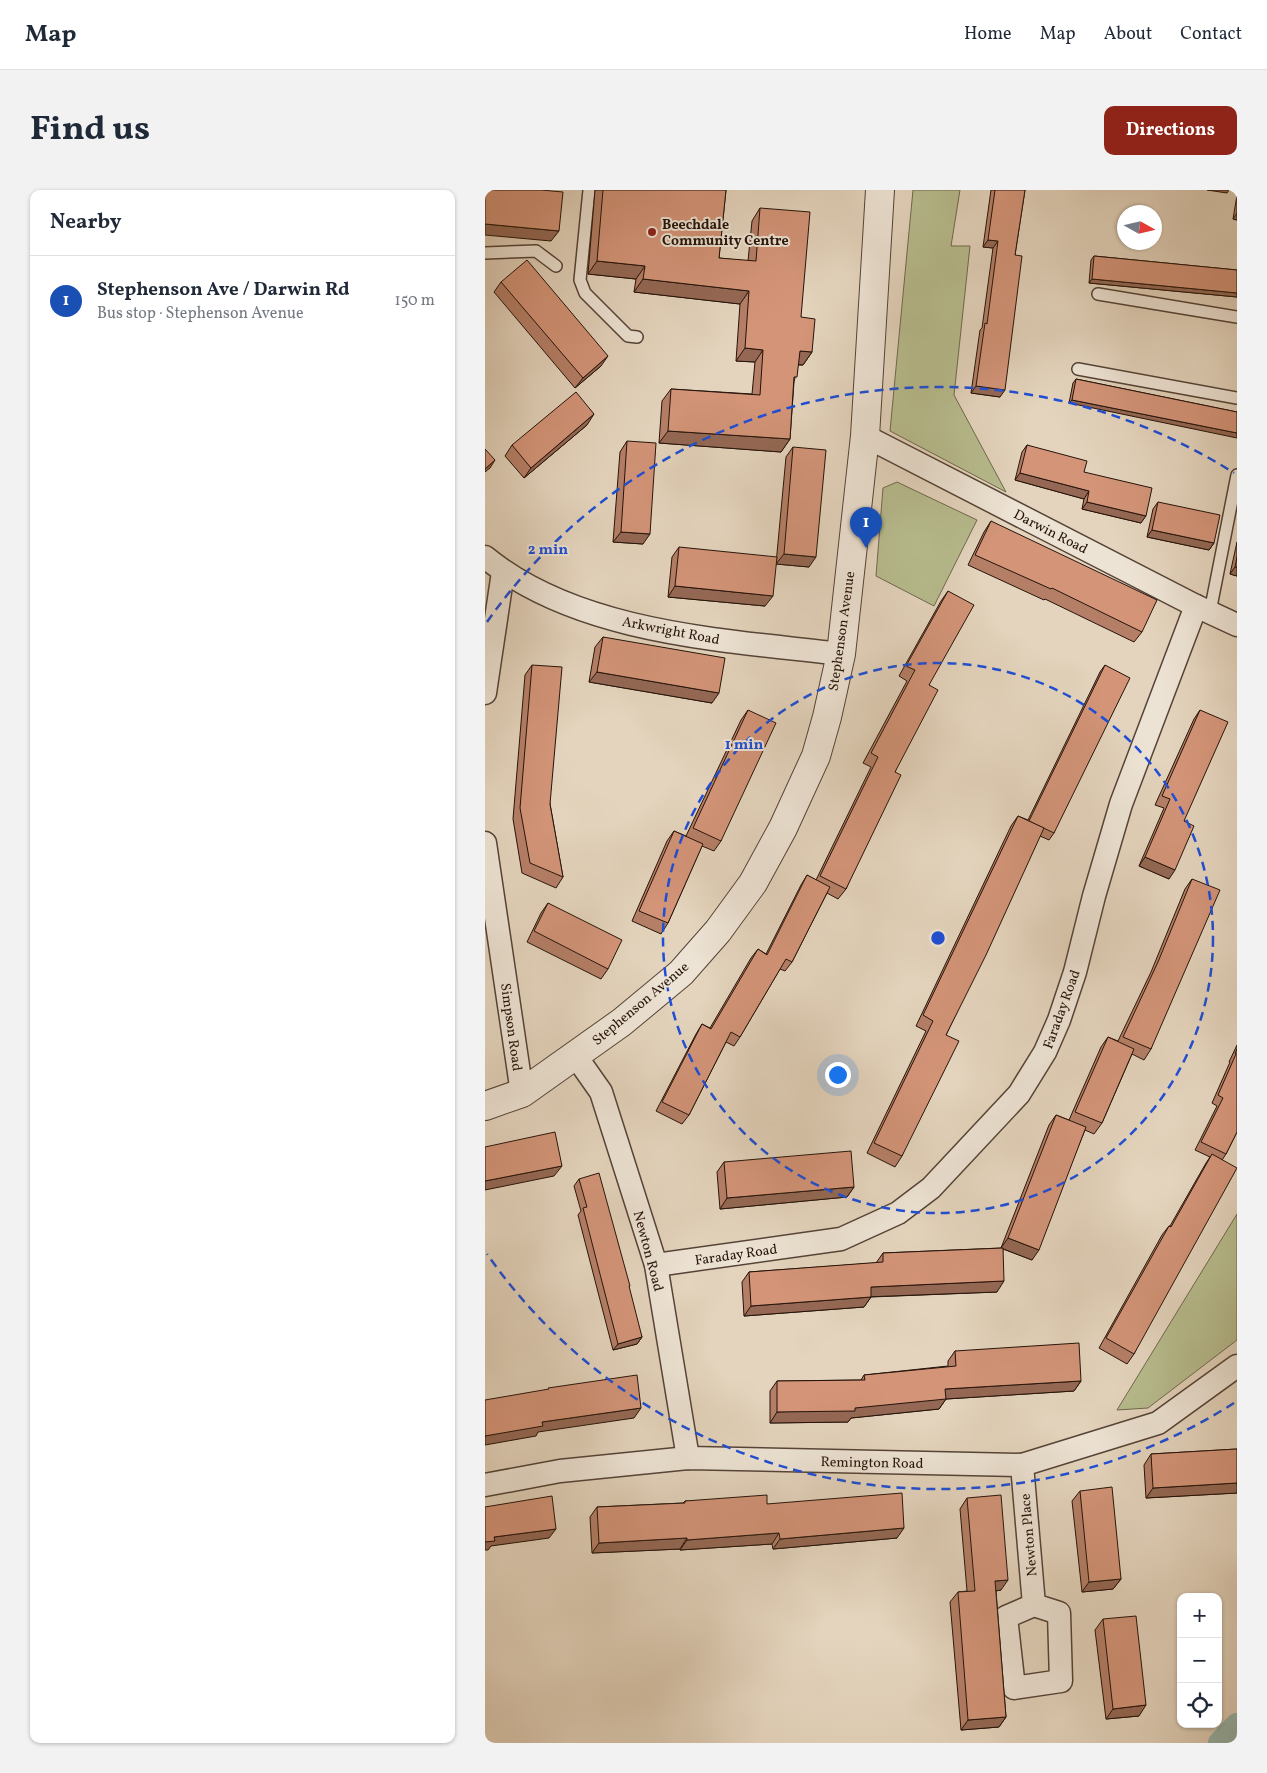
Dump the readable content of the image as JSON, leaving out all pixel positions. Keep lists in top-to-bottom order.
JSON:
{
  "streets": {
    "street": [
      "Darwin Road",
      "Arkwright Road",
      "Stephenson Avenue",
      "Faraday Road",
      "Simpson Road",
      "Newton Road",
      "Remington Road",
      "Newton Place"
    ]
  },
  "crossings": [
    ["Darwin Road", "Stephenson Avenue"],
    ["Darwin Road", "Faraday Road"],
    ["Arkwright Road", "Stephenson Avenue"],
    ["Stephenson Avenue", "Simpson Road"],
    ["Stephenson Avenue", "Newton Road"],
    ["Faraday Road", "Newton Road"],
    ["Newton Road", "Remington Road"],
    ["Remington Road", "Newton Place"]
  ],
  "places": ["Beechdale Community Centre"],
  "north": "right",
  "page": {
    "header": "Map",
    "nav": [
      "Home",
      "Map",
      "About",
      "Contact"
    ],
    "title": "Find us",
    "buttons": "Directions",
    "heading": "Nearby",
    "list": [
      {
        "mark": "1",
        "name": "Stephenson Ave / Darwin Rd",
        "note": "Bus stop · Stephenson Avenue",
        "value": "150 m"
      }
    ],
    "pins": "1",
    "map_buttons": ["+", "−"]
  },
  "rings": ["2 min", "1 min"]
}
